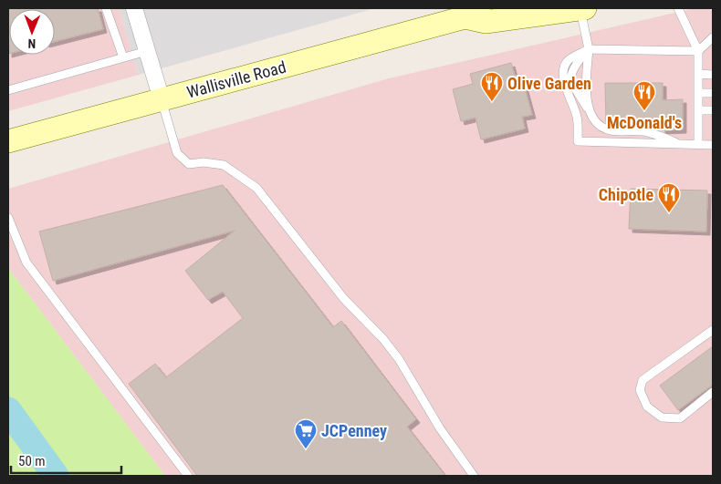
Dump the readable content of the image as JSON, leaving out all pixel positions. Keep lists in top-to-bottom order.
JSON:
{
  "streets": {
    "main road": ["Wallisville Road"]
  },
  "places": {
    "restaurant": ["Olive Garden", "McDonald's", "Chipotle"],
    "supermarket": ["JCPenney"]
  },
  "scale_bar": "50 m",
  "north": "bottom"
}
